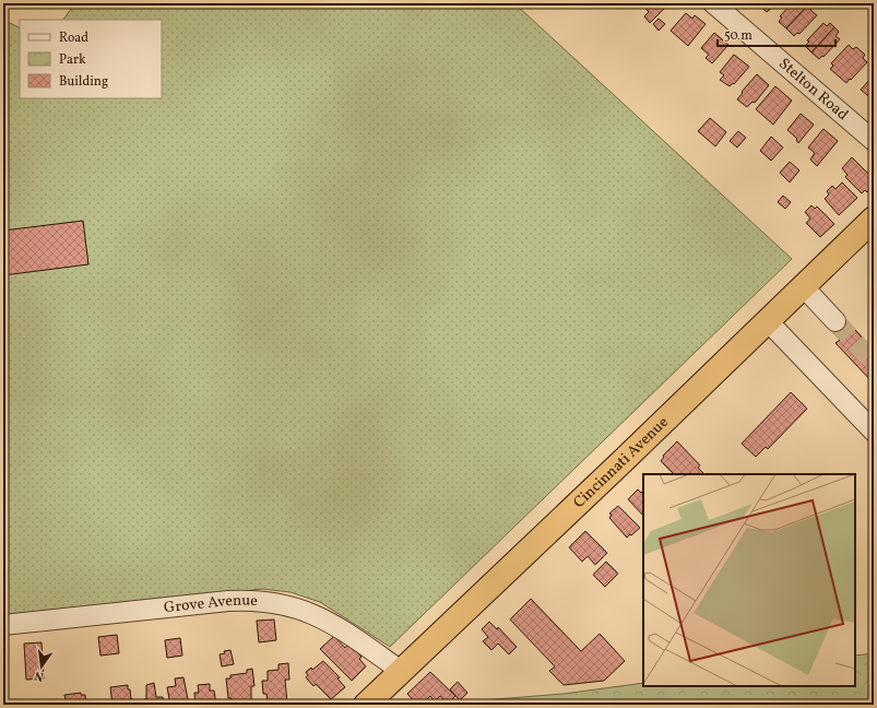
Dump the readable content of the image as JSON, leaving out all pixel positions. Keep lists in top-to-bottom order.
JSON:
{
  "streets": {
    "highway": ["Cincinnati Avenue"],
    "street": ["Stelton Road", "Grove Avenue"]
  },
  "crossings": [
    ["Cincinnati Avenue", "Grove Avenue"]
  ],
  "legend": ["Road", "Park", "Building"],
  "scale_bar": "50 m",
  "north": "bottom"
}
